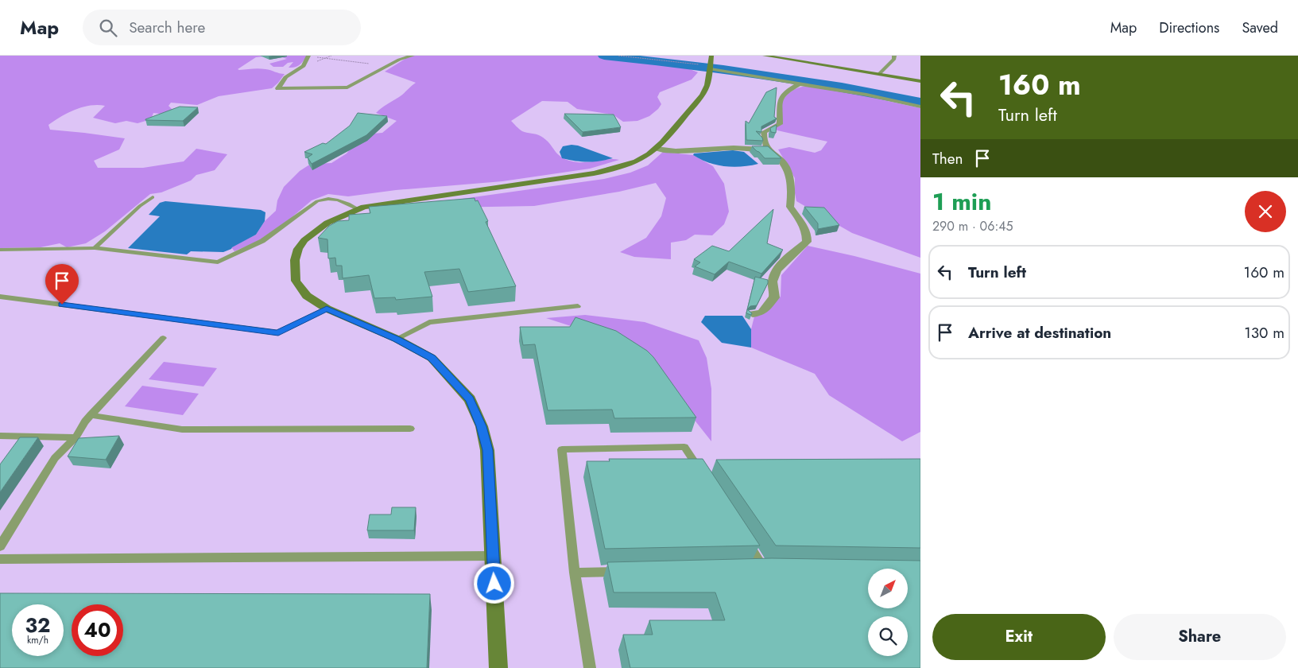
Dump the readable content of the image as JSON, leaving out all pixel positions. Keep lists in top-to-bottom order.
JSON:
{
  "north": "top right",
  "page": {
    "header": "Map",
    "search": "Search here",
    "nav": ["Map", "Directions", "Saved"],
    "turn": ["160 m", "Turn left"],
    "then": "Then",
    "heading": ["1 min", "290 m · 06:45"],
    "list": [
      {
        "name": "Turn left",
        "value": "160 m"
      },
      {
        "name": "Arrive at destination",
        "value": "130 m"
      }
    ],
    "speed": "32 km/h",
    "limit": "40",
    "buttons": ["Exit", "Share"]
  }
}
